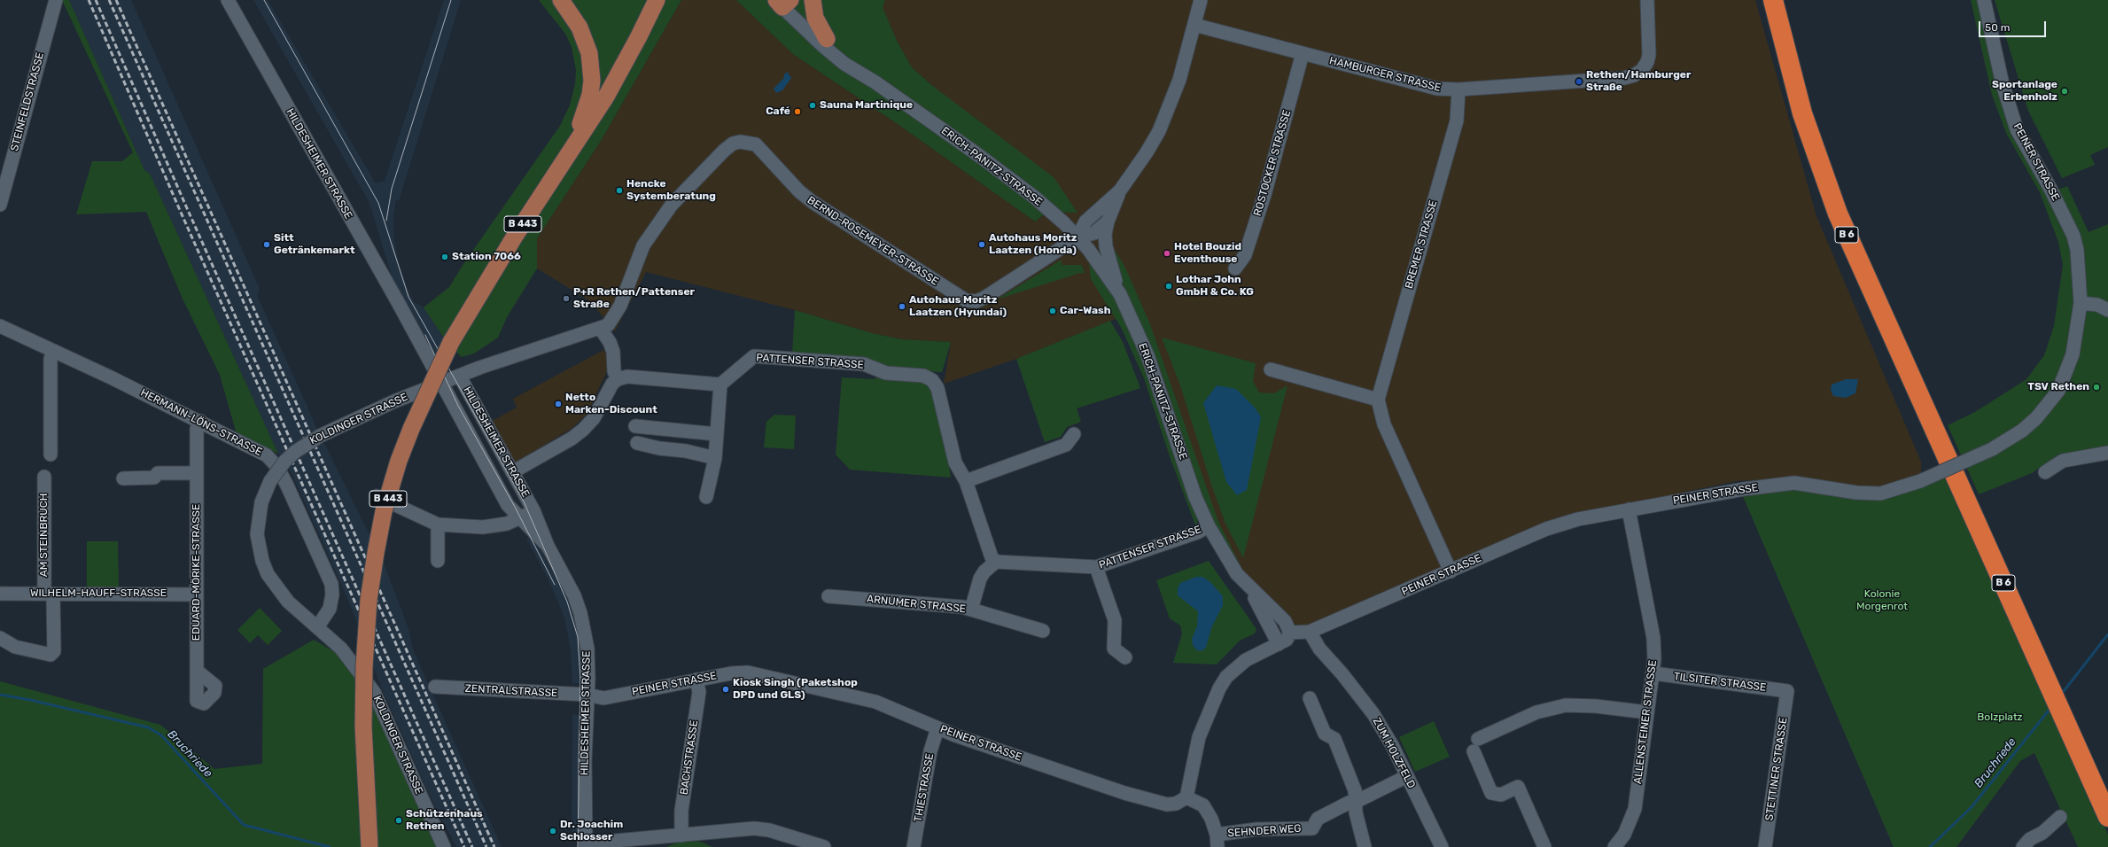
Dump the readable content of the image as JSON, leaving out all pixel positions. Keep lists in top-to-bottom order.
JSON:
{
  "streets": {
    "highway": ["B 6"],
    "main road": ["B 443"],
    "street": [
      "HAMBURGER STRASSE",
      "STEINFELDSTRASSE",
      "PEINER STRASSE",
      "ROSTOCKER STRASSE",
      "HILDESHEIMER STRASSE",
      "ERICH-PANITZ-STRASSE",
      "BERND-ROSEMEYER-STRASSE",
      "BREMER STRASSE",
      "PATTENSER STRASSE",
      "KOLDINGER STRASSE",
      "HERMANN-LÖNS-STRASSE",
      "AM STEINBRUCH",
      "EDUARD-MÖRIKE-STRASSE",
      "WILHELM-HAUFF-STRASSE",
      "ARNUMER STRASSE",
      "TILSITER STRASSE",
      "ZENTRALSTRASSE",
      "ALLENSTEINER STRASSE",
      "ZUM HOLZFELD",
      "BACHSTRASSE",
      "STETTINER STRASSE",
      "THIESTRASSE",
      "SEHNDER WEG"
    ]
  },
  "crossings": [
    ["HAMBURGER STRASSE", "ROSTOCKER STRASSE"],
    ["HAMBURGER STRASSE", "BREMER STRASSE"],
    ["PEINER STRASSE", "HILDESHEIMER STRASSE"],
    ["PEINER STRASSE", "ERICH-PANITZ-STRASSE"],
    ["PEINER STRASSE", "BREMER STRASSE"],
    ["PEINER STRASSE", "ZENTRALSTRASSE"],
    ["PEINER STRASSE", "ALLENSTEINER STRASSE"],
    ["PEINER STRASSE", "ZUM HOLZFELD"],
    ["PEINER STRASSE", "BACHSTRASSE"],
    ["PEINER STRASSE", "THIESTRASSE"],
    ["HILDESHEIMER STRASSE", "KOLDINGER STRASSE"],
    ["HILDESHEIMER STRASSE", "ZENTRALSTRASSE"],
    ["ERICH-PANITZ-STRASSE", "BERND-ROSEMEYER-STRASSE"],
    ["ERICH-PANITZ-STRASSE", "PATTENSER STRASSE"],
    ["KOLDINGER STRASSE", "HERMANN-LÖNS-STRASSE"],
    ["HERMANN-LÖNS-STRASSE", "EDUARD-MÖRIKE-STRASSE"],
    ["AM STEINBRUCH", "WILHELM-HAUFF-STRASSE"],
    ["EDUARD-MÖRIKE-STRASSE", "WILHELM-HAUFF-STRASSE"],
    ["TILSITER STRASSE", "ALLENSTEINER STRASSE"],
    ["TILSITER STRASSE", "STETTINER STRASSE"]
  ],
  "water": ["Bruchriede"],
  "parks": ["Kolonie Morgenrot", "Bolzplatz"],
  "places": [
    "Rethen/Hamburger Straße",
    "Sportanlage Erbenholz",
    "Sauna Martinique",
    "Café",
    "Hencke Systemberatung",
    "Sitt Getränkemarkt",
    "Autohaus Moritz Laatzen (Honda)",
    "Hotel Bouzid Eventhouse",
    "Station 7066",
    "Lothar John GmbH & Co. KG",
    "P+R Rethen/Pattenser Straße",
    "Autohaus Moritz Laatzen (Hyundai)",
    "Car-Wash",
    "TSV Rethen",
    "Netto Marken-Discount",
    "Kiosk Singh (Paketshop DPD und GLS)",
    "Schützenhaus Rethen",
    "Dr. Joachim Schlosser"
  ],
  "scale_bar": "50 m"
}
